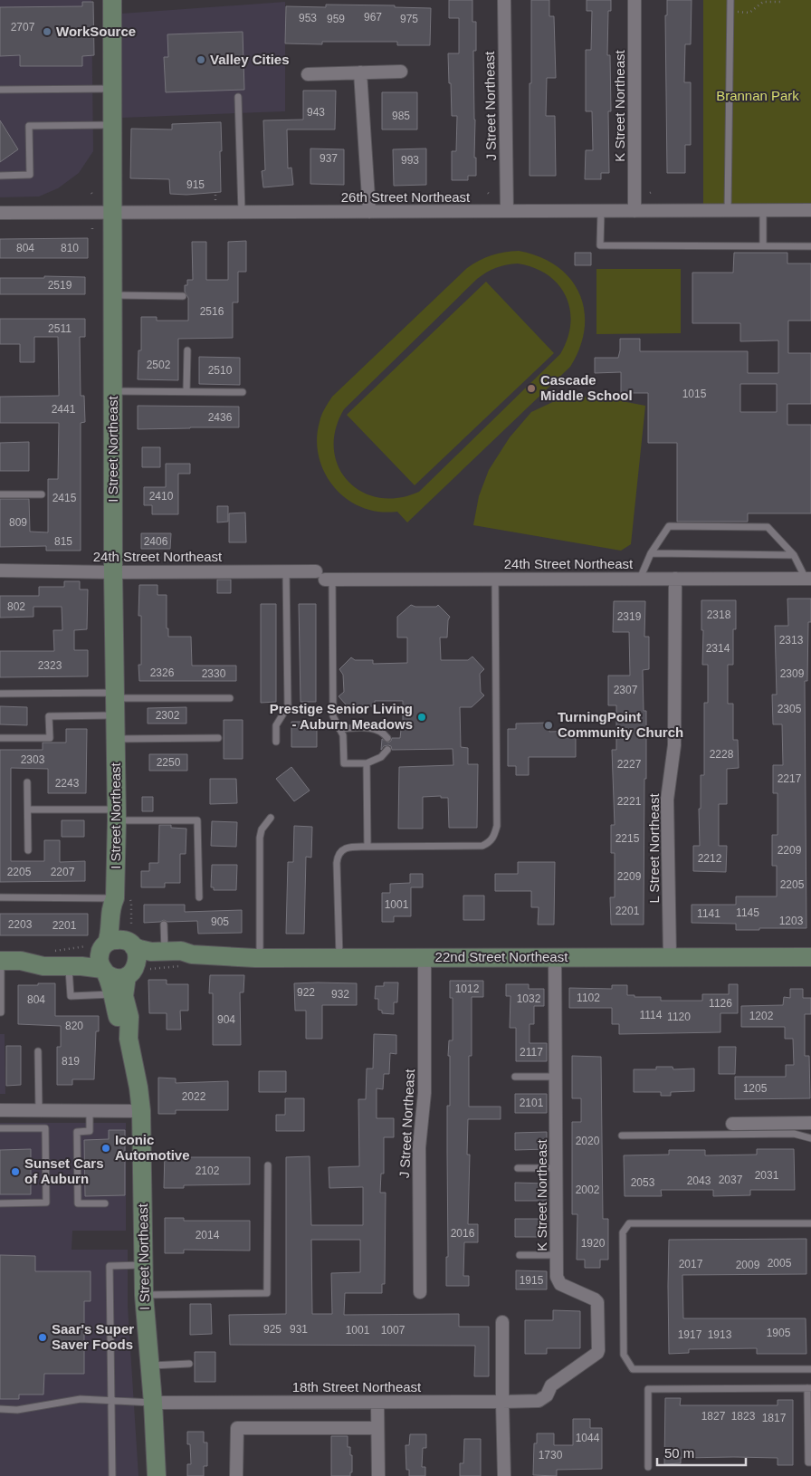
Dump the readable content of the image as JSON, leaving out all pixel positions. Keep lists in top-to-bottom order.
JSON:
{
  "streets": {
    "street": [
      "J Street Northeast",
      "K Street Northeast",
      "26th Street Northeast",
      "I Street Northeast",
      "24th Street Northeast",
      "L Street Northeast",
      "22nd Street Northeast",
      "18th Street Northeast"
    ]
  },
  "crossings": [
    ["J Street Northeast", "26th Street Northeast"],
    ["J Street Northeast", "22nd Street Northeast"],
    ["K Street Northeast", "26th Street Northeast"],
    ["K Street Northeast", "22nd Street Northeast"],
    ["K Street Northeast", "18th Street Northeast"],
    ["26th Street Northeast", "I Street Northeast"],
    ["I Street Northeast", "24th Street Northeast"],
    ["I Street Northeast", "22nd Street Northeast"],
    ["I Street Northeast", "18th Street Northeast"],
    ["24th Street Northeast", "L Street Northeast"],
    ["L Street Northeast", "22nd Street Northeast"]
  ],
  "parks": ["Brannan Park"],
  "places": [
    "WorkSource",
    "Valley Cities",
    "Cascade Middle School",
    "Prestige Senior Living - Auburn Meadows",
    "TurningPoint Community Church",
    "Iconic Automotive",
    "Sunset Cars of Auburn",
    "Saar's Super Saver Foods"
  ],
  "house_numbers": [
    "967",
    "953",
    "959",
    "975",
    "2707",
    "943",
    "985",
    "937",
    "993",
    "915",
    "804",
    "810",
    "2519",
    "2516",
    "2511",
    "2502",
    "2510",
    "1015",
    "2441",
    "2436",
    "2410",
    "2415",
    "809",
    "815",
    "2406",
    "802",
    "2318",
    "2319",
    "2313",
    "2314",
    "2323",
    "2326",
    "2330",
    "2309",
    "2307",
    "2305",
    "2302",
    "2228",
    "2303",
    "2250",
    "2227",
    "2217",
    "2243",
    "2221",
    "2215",
    "2209",
    "2212",
    "2205",
    "2207",
    "2209",
    "2205",
    "1001",
    "2201",
    "1145",
    "1141",
    "1203",
    "905",
    "2203",
    "2201",
    "1012",
    "922",
    "932",
    "1102",
    "1032",
    "804",
    "1126",
    "1114",
    "1202",
    "1120",
    "904",
    "820",
    "2117",
    "819",
    "1205",
    "2022",
    "2101",
    "2020",
    "2102",
    "2031",
    "2037",
    "2043",
    "2053",
    "2002",
    "2016",
    "2014",
    "1920",
    "2005",
    "2017",
    "2009",
    "1915",
    "925",
    "931",
    "1001",
    "1007",
    "1905",
    "1917",
    "1913",
    "1827",
    "1823",
    "1817",
    "1044",
    "1730"
  ],
  "scale_bar": "50 m"
}
